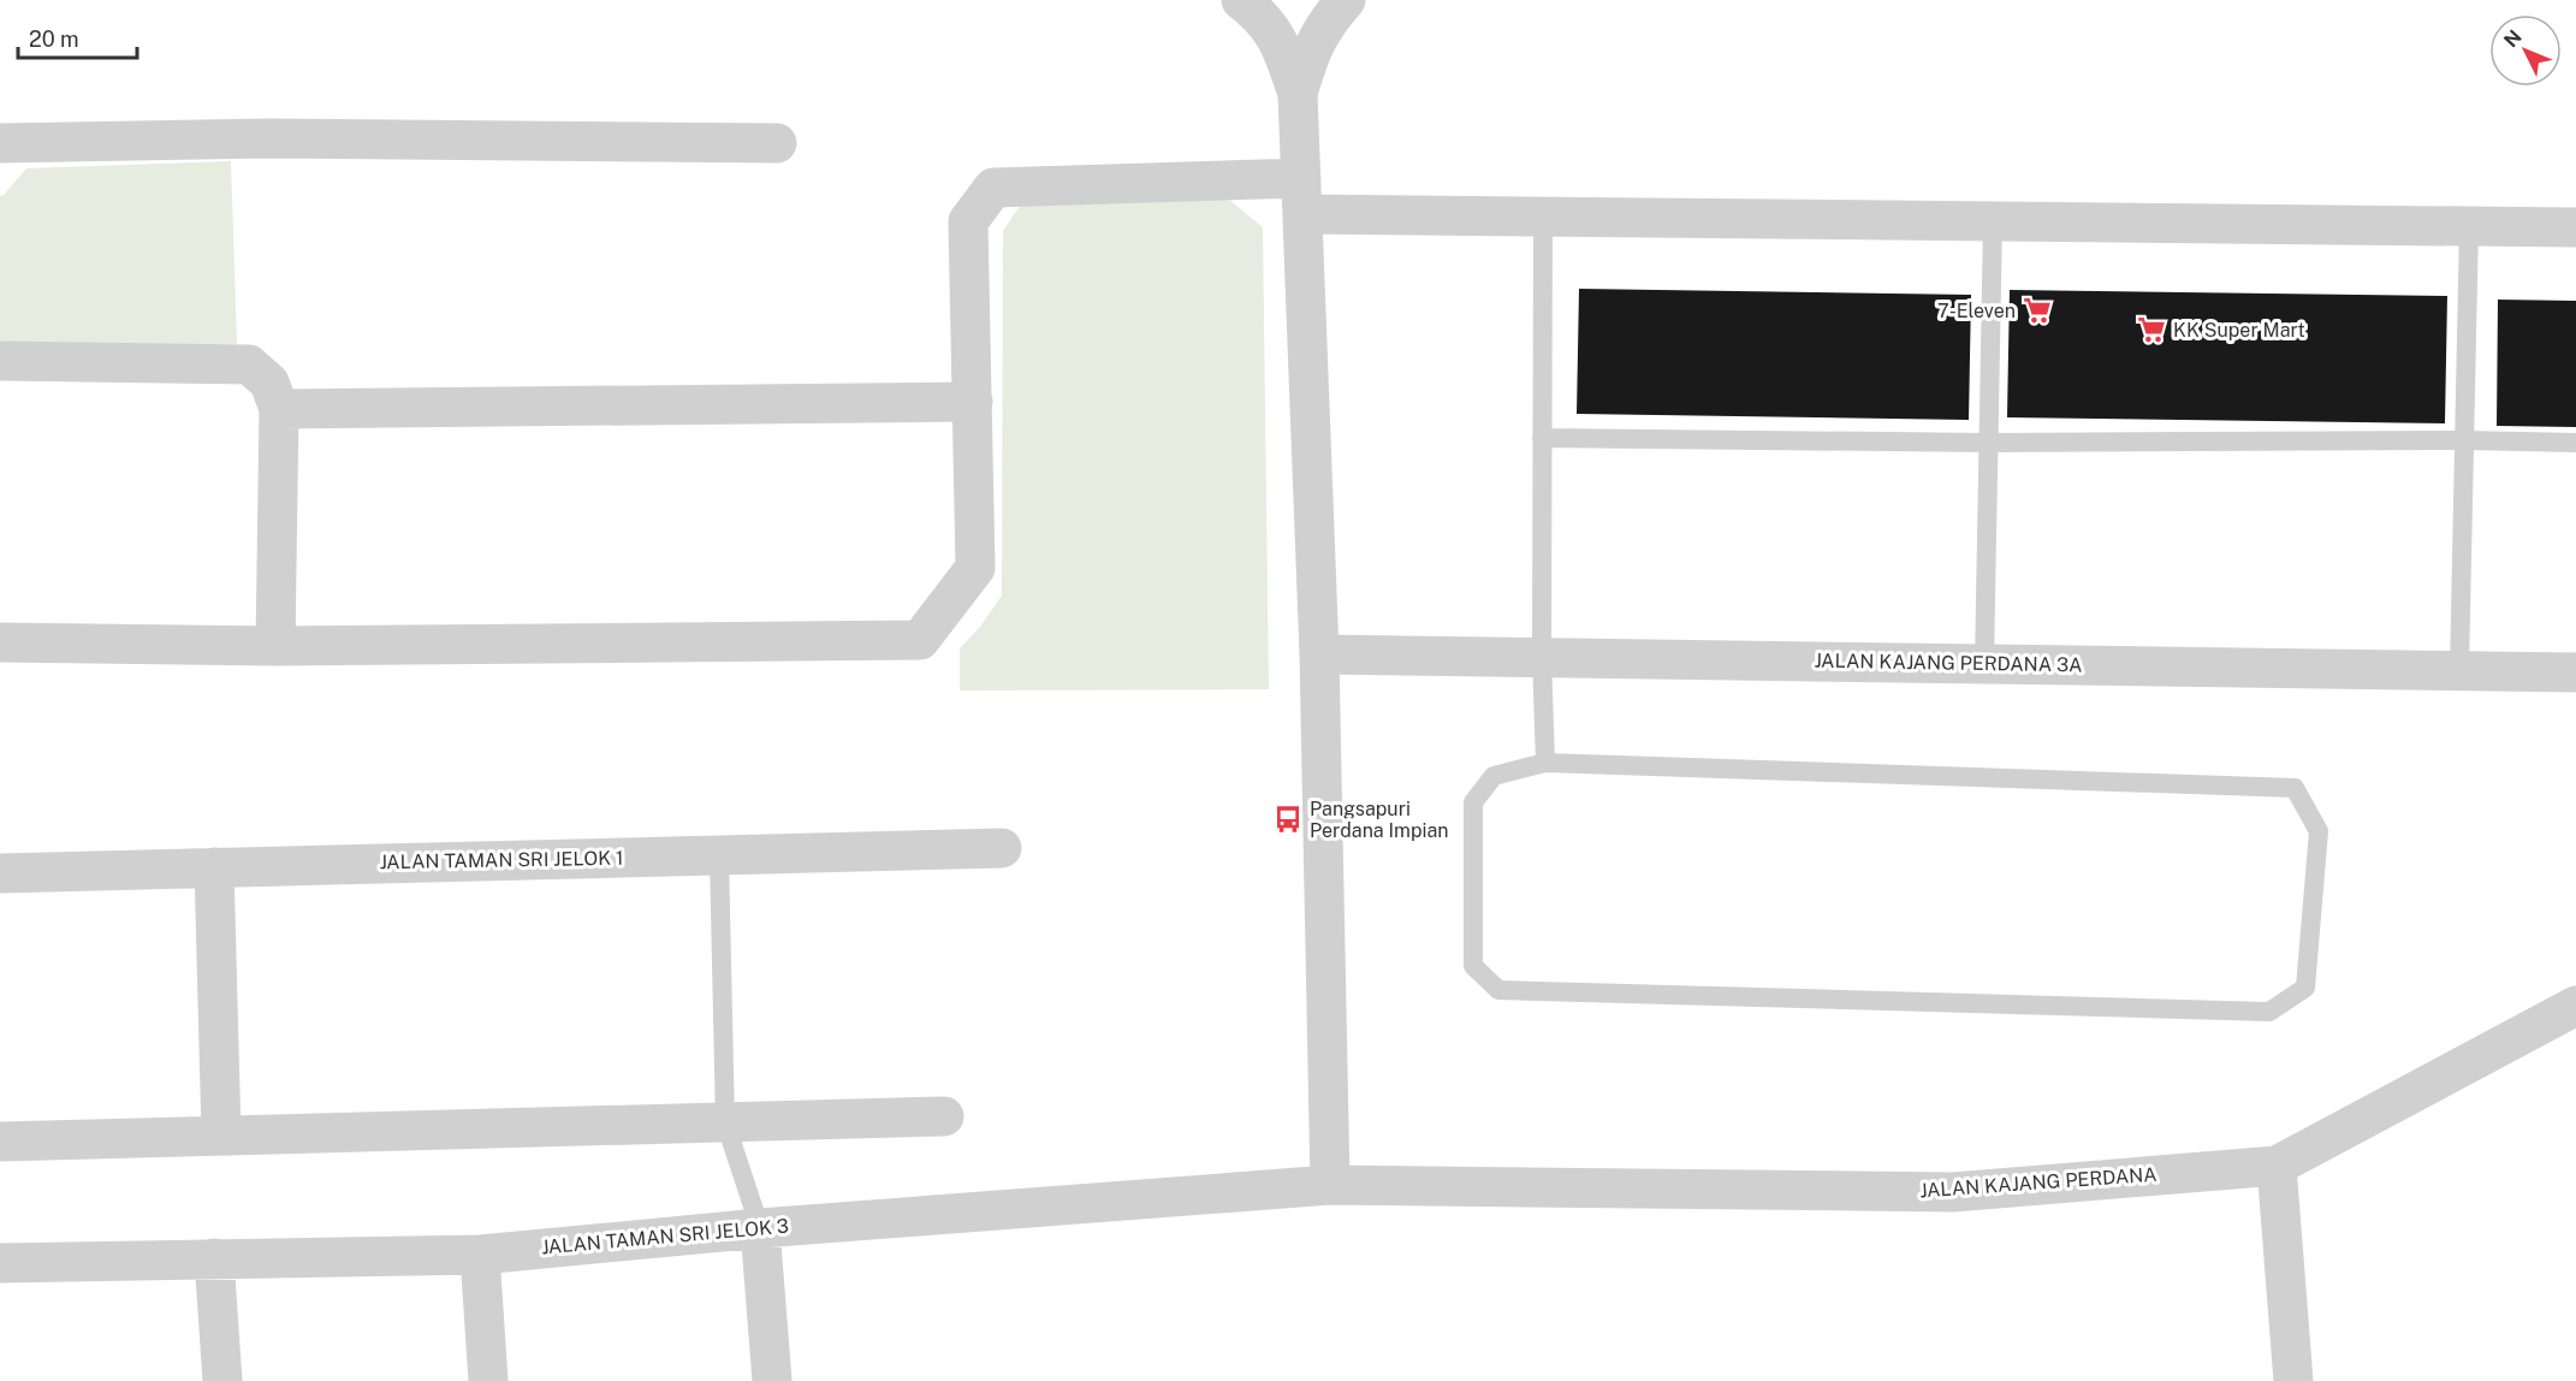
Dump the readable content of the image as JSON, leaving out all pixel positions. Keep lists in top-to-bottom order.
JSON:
{
  "streets": {
    "street": [
      "JALAN KAJANG PERDANA 3A",
      "JALAN TAMAN SRI JELOK 1",
      "JALAN KAJANG PERDANA",
      "JALAN TAMAN SRI JELOK 3"
    ]
  },
  "crossings": [
    ["JALAN KAJANG PERDANA", "JALAN TAMAN SRI JELOK 3"]
  ],
  "places": {
    "supermarket": ["7-Eleven", "KK Super Mart"],
    "bus stop": ["Pangsapuri Perdana Impian"]
  },
  "scale_bar": "20 m",
  "north": "top left"
}
